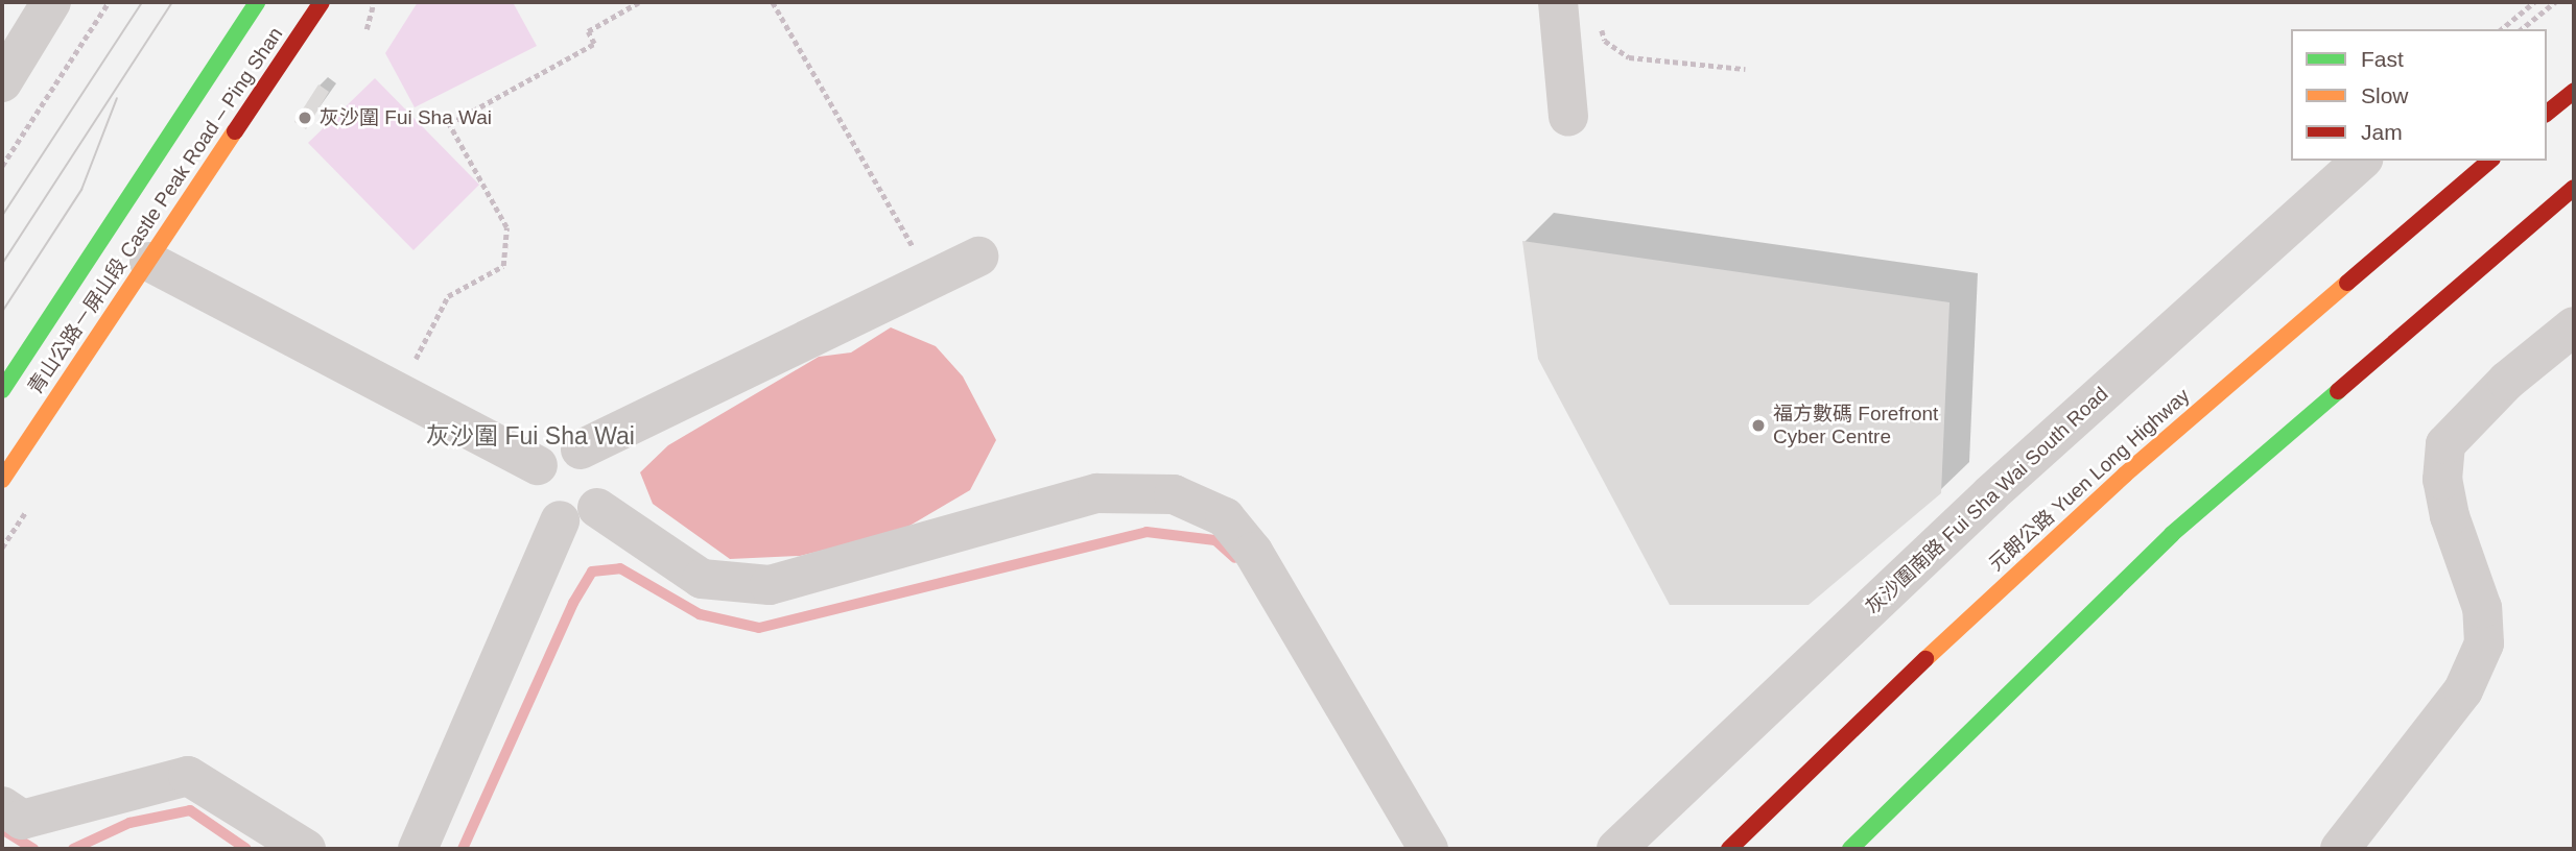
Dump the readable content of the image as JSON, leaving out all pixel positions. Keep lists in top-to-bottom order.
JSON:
{
  "streets": {
    "main road": ["青山公路－屏山段 Castle Peak Road – Ping Shan", "元朗公路 Yuen Long Highway"],
    "street": ["灰沙圍南路 Fui Sha Wai South Road"]
  },
  "districts": ["灰沙圍 Fui Sha Wai"],
  "places": ["灰沙圍 Fui Sha Wai", "福方數碼 Forefront Cyber Centre"],
  "legend": ["Fast", "Slow", "Jam"]
}
